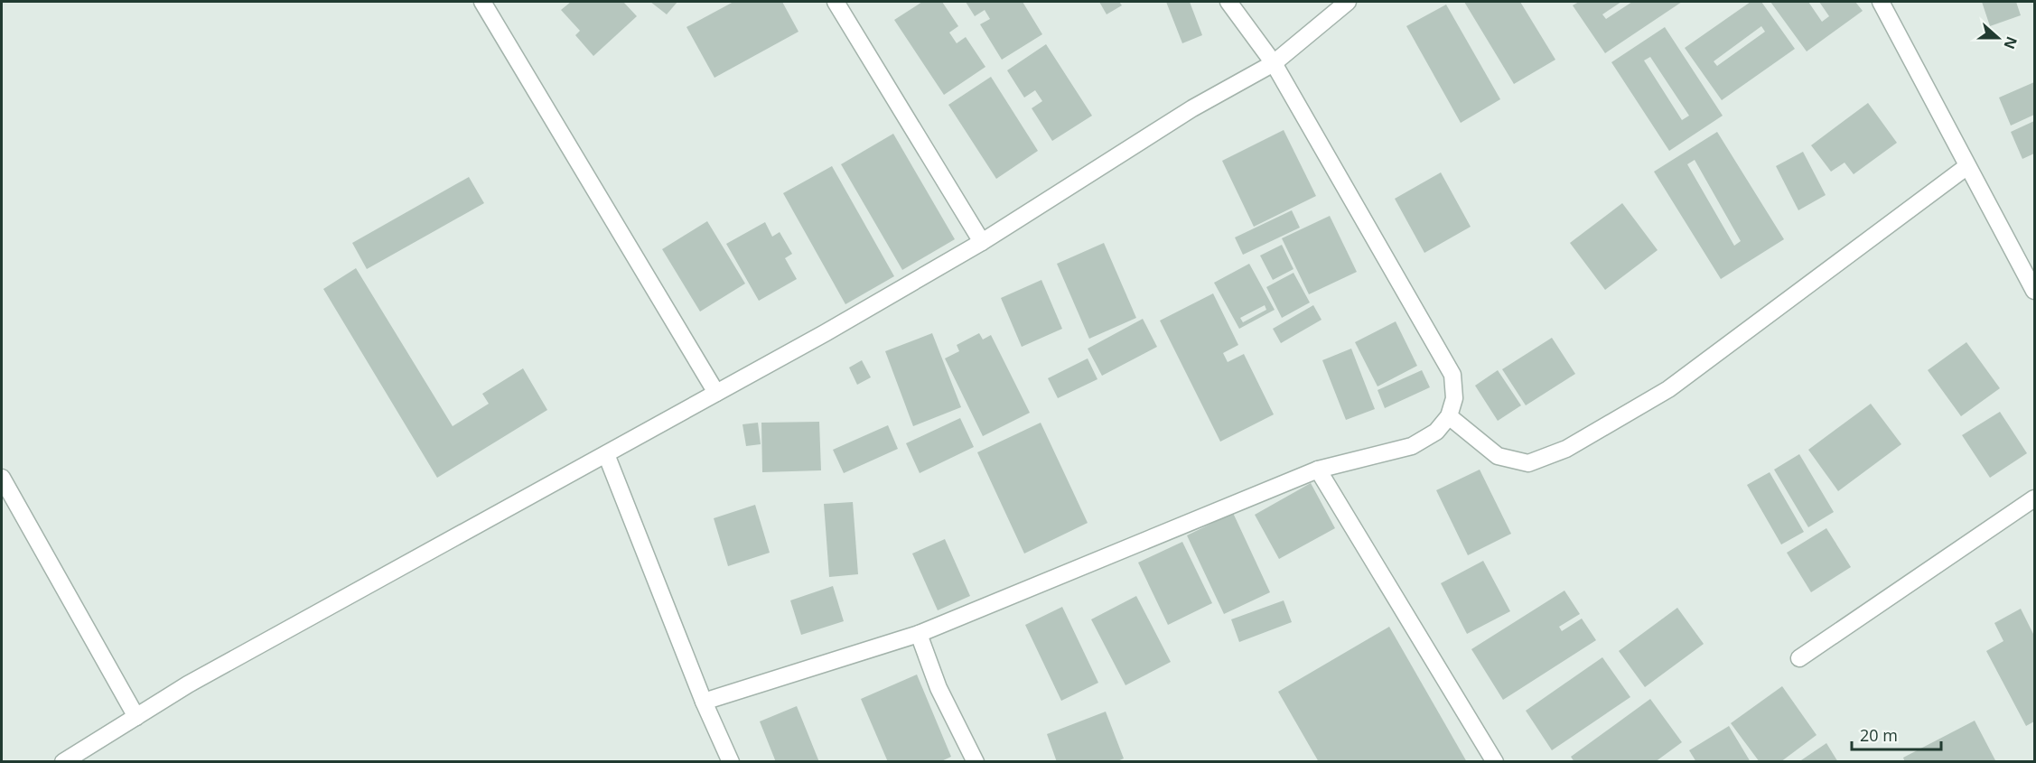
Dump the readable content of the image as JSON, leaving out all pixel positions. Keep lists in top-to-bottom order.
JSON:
{
  "scale_bar": "20 m",
  "north": "right"
}
